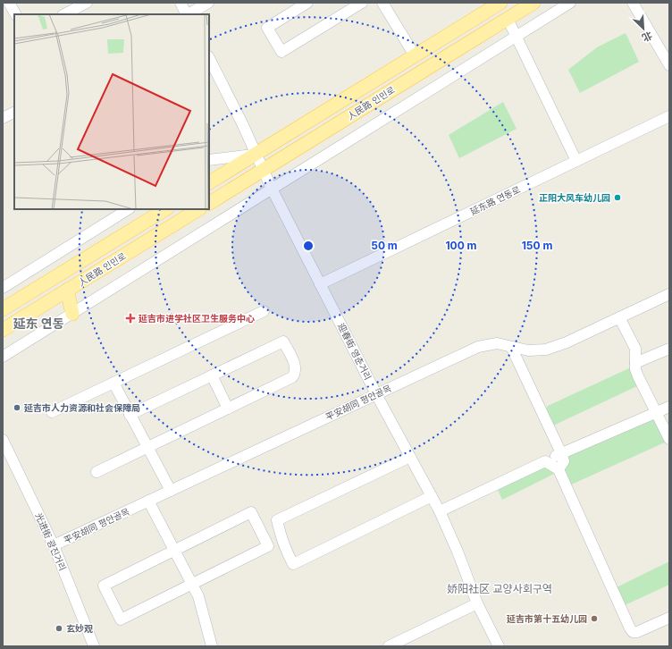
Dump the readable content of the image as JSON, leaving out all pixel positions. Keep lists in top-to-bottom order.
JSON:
{
  "streets": {
    "main road": ["人民路 인민로"],
    "street": [
      "延东路 연동로",
      "迎春街 영춘거리",
      "平安胡同 평안골목",
      "光进街 광진거리"
    ]
  },
  "crossings": [
    ["人民路 인민로", "迎春街 영춘거리"],
    ["延东路 연동로", "迎春街 영춘거리"],
    ["迎春街 영춘거리", "平安胡同 평안골목"],
    ["平安胡同 평안골목", "光进街 광진거리"]
  ],
  "districts": ["延东 연동", "娇阳社区 교양사회구역"],
  "places": {
    "other": [
      "正阳大风车幼儿园",
      "延吉市人力资源和社会保障局",
      "延吉市第十五幼儿园",
      "玄妙观"
    ],
    "health": ["延吉市进学社区卫生服务中心"]
  },
  "north": "bottom right",
  "rings": ["50 m", "100 m", "150 m"]
}
